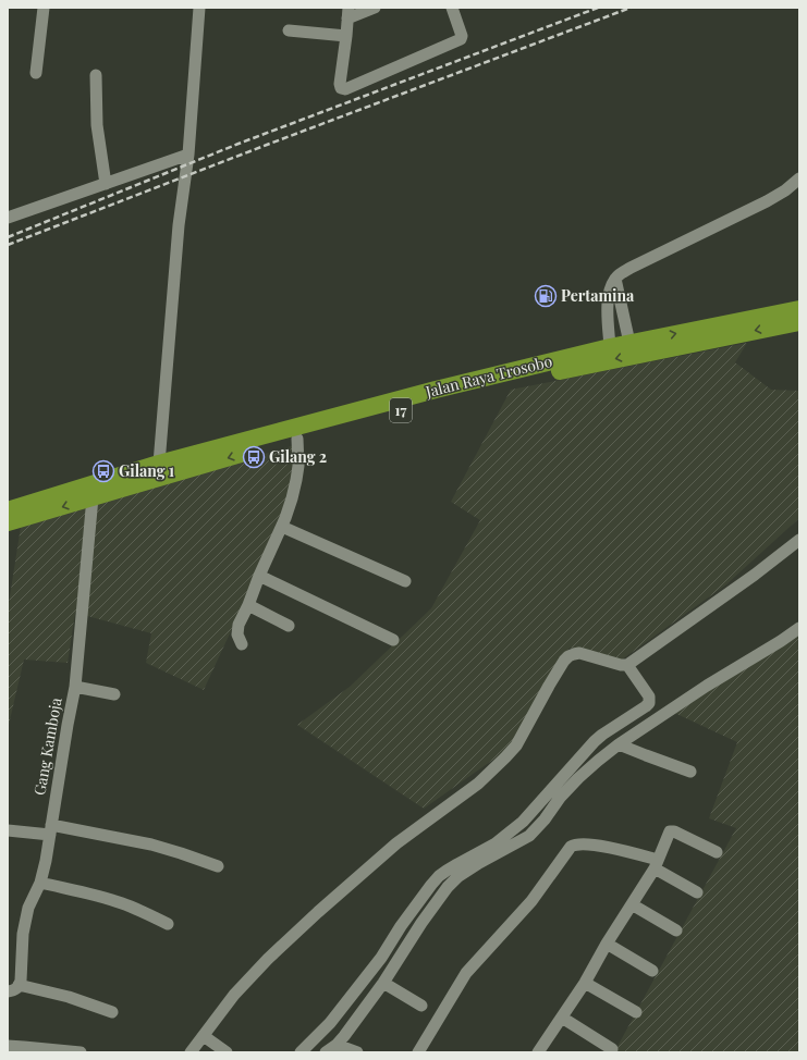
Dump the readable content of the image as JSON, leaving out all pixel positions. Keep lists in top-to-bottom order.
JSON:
{
  "streets": {
    "highway": ["Jalan Raya Trosobo", "17"],
    "street": ["Gang Kamboja"]
  },
  "crossings": [
    ["Jalan Raya Trosobo", "Gang Kamboja"]
  ],
  "places": {
    "fuel station": ["Pertamina"],
    "bus stop": ["Gilang 2", "Gilang 1"]
  }
}
